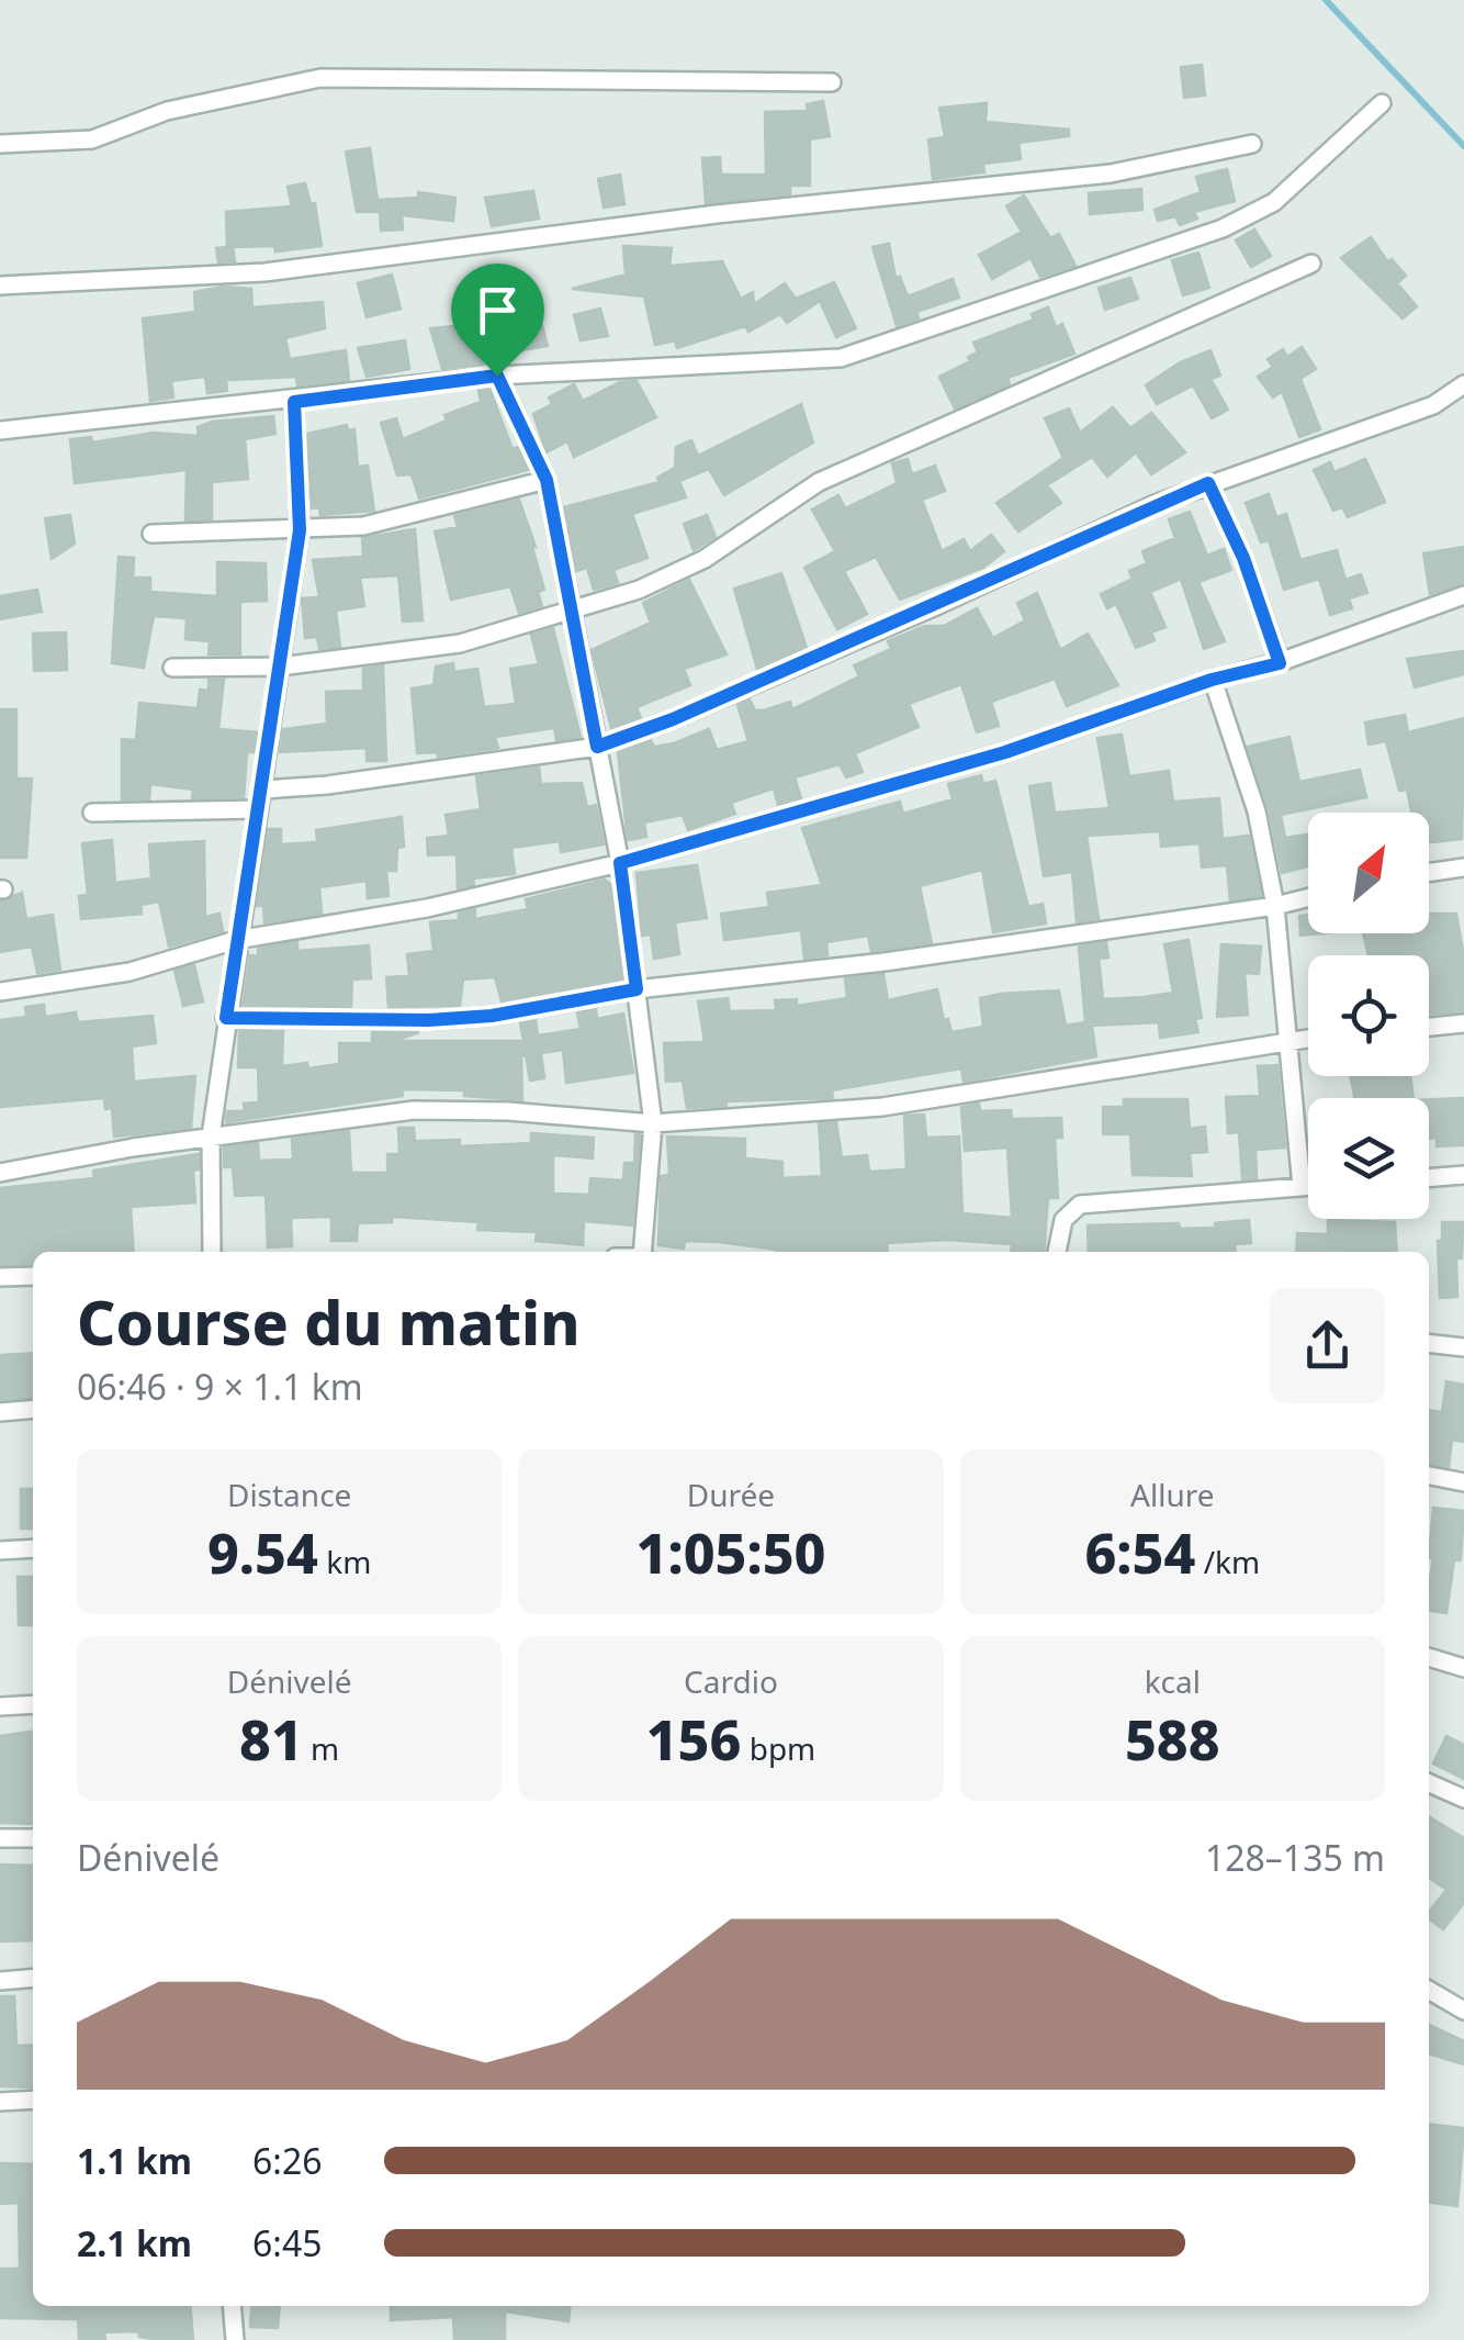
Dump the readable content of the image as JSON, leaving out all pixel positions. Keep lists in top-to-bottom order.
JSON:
{
  "north": "top right",
  "page": {
    "heading": ["Course du matin", "06:46 · 9 × 1.1 km"],
    "stats": [
      ["Distance", "9.54 km"],
      ["Durée", "1:05:50"],
      ["Allure", "6:54 /km"],
      ["Dénivelé", "81 m"],
      ["Cardio", "156 bpm"],
      ["kcal", "588"]
    ],
    "chart": ["Dénivelé", "128–135 m"],
    "list": [
      {
        "name": "1.1 km",
        "note": "6:26"
      },
      {
        "name": "2.1 km",
        "note": "6:45"
      }
    ]
  }
}
